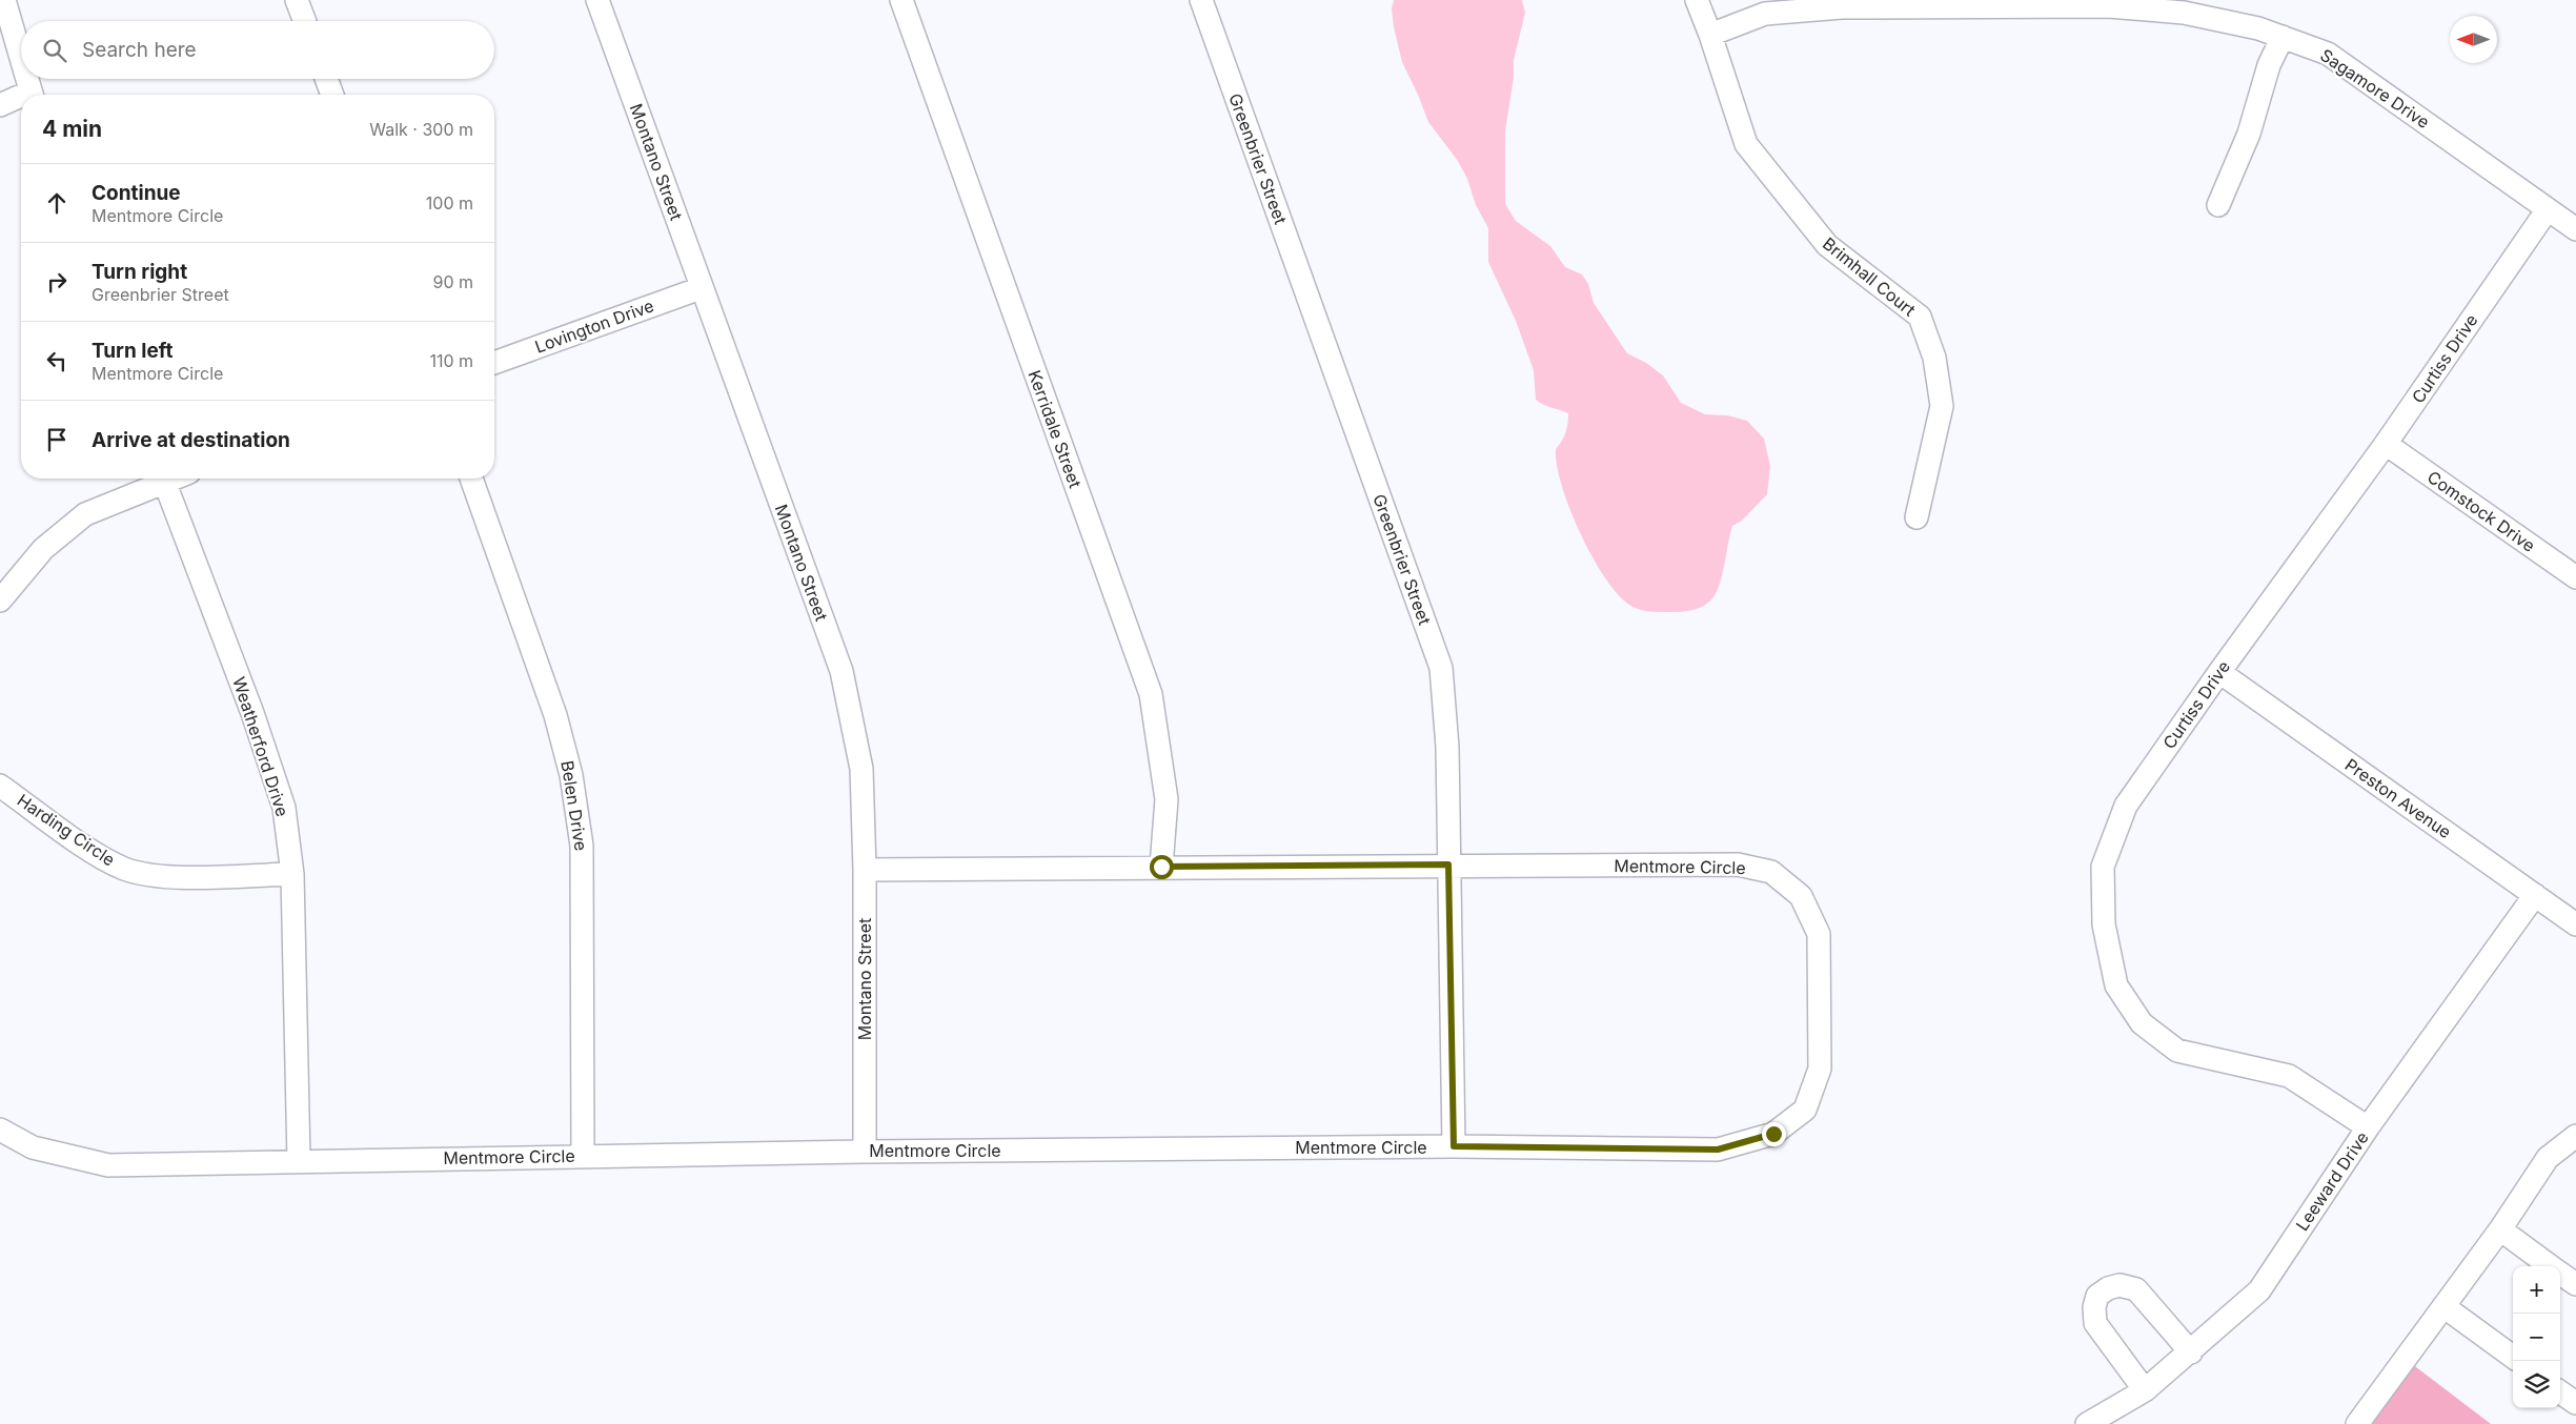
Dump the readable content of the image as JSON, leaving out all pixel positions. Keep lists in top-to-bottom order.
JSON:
{
  "streets": {
    "street": [
      "Sagamore Drive",
      "Greenbrier Street",
      "Montano Street",
      "Brimhall Court",
      "Lovington Drive",
      "Curtiss Drive",
      "Kerridale Street",
      "Comstock Drive",
      "Weatherford Drive",
      "Preston Avenue",
      "Belen Drive",
      "Harding Circle",
      "Mentmore Circle",
      "Leeward Drive"
    ]
  },
  "crossings": [
    ["Sagamore Drive", "Brimhall Court"],
    ["Sagamore Drive", "Curtiss Drive"],
    ["Greenbrier Street", "Mentmore Circle"],
    ["Montano Street", "Lovington Drive"],
    ["Montano Street", "Mentmore Circle"],
    ["Curtiss Drive", "Comstock Drive"],
    ["Curtiss Drive", "Preston Avenue"],
    ["Curtiss Drive", "Leeward Drive"],
    ["Kerridale Street", "Mentmore Circle"],
    ["Weatherford Drive", "Harding Circle"],
    ["Weatherford Drive", "Mentmore Circle"],
    ["Preston Avenue", "Leeward Drive"],
    ["Belen Drive", "Mentmore Circle"]
  ],
  "north": "left",
  "page": {
    "search": "Search here",
    "heading": ["4 min", "Walk · 300 m"],
    "list": [
      ["Continue", "Mentmore Circle", "100 m"],
      ["Turn right", "Greenbrier Street", "90 m"],
      ["Turn left", "Mentmore Circle", "110 m"],
      "Arrive at destination"
    ],
    "map_buttons": ["+", "−"]
  }
}
